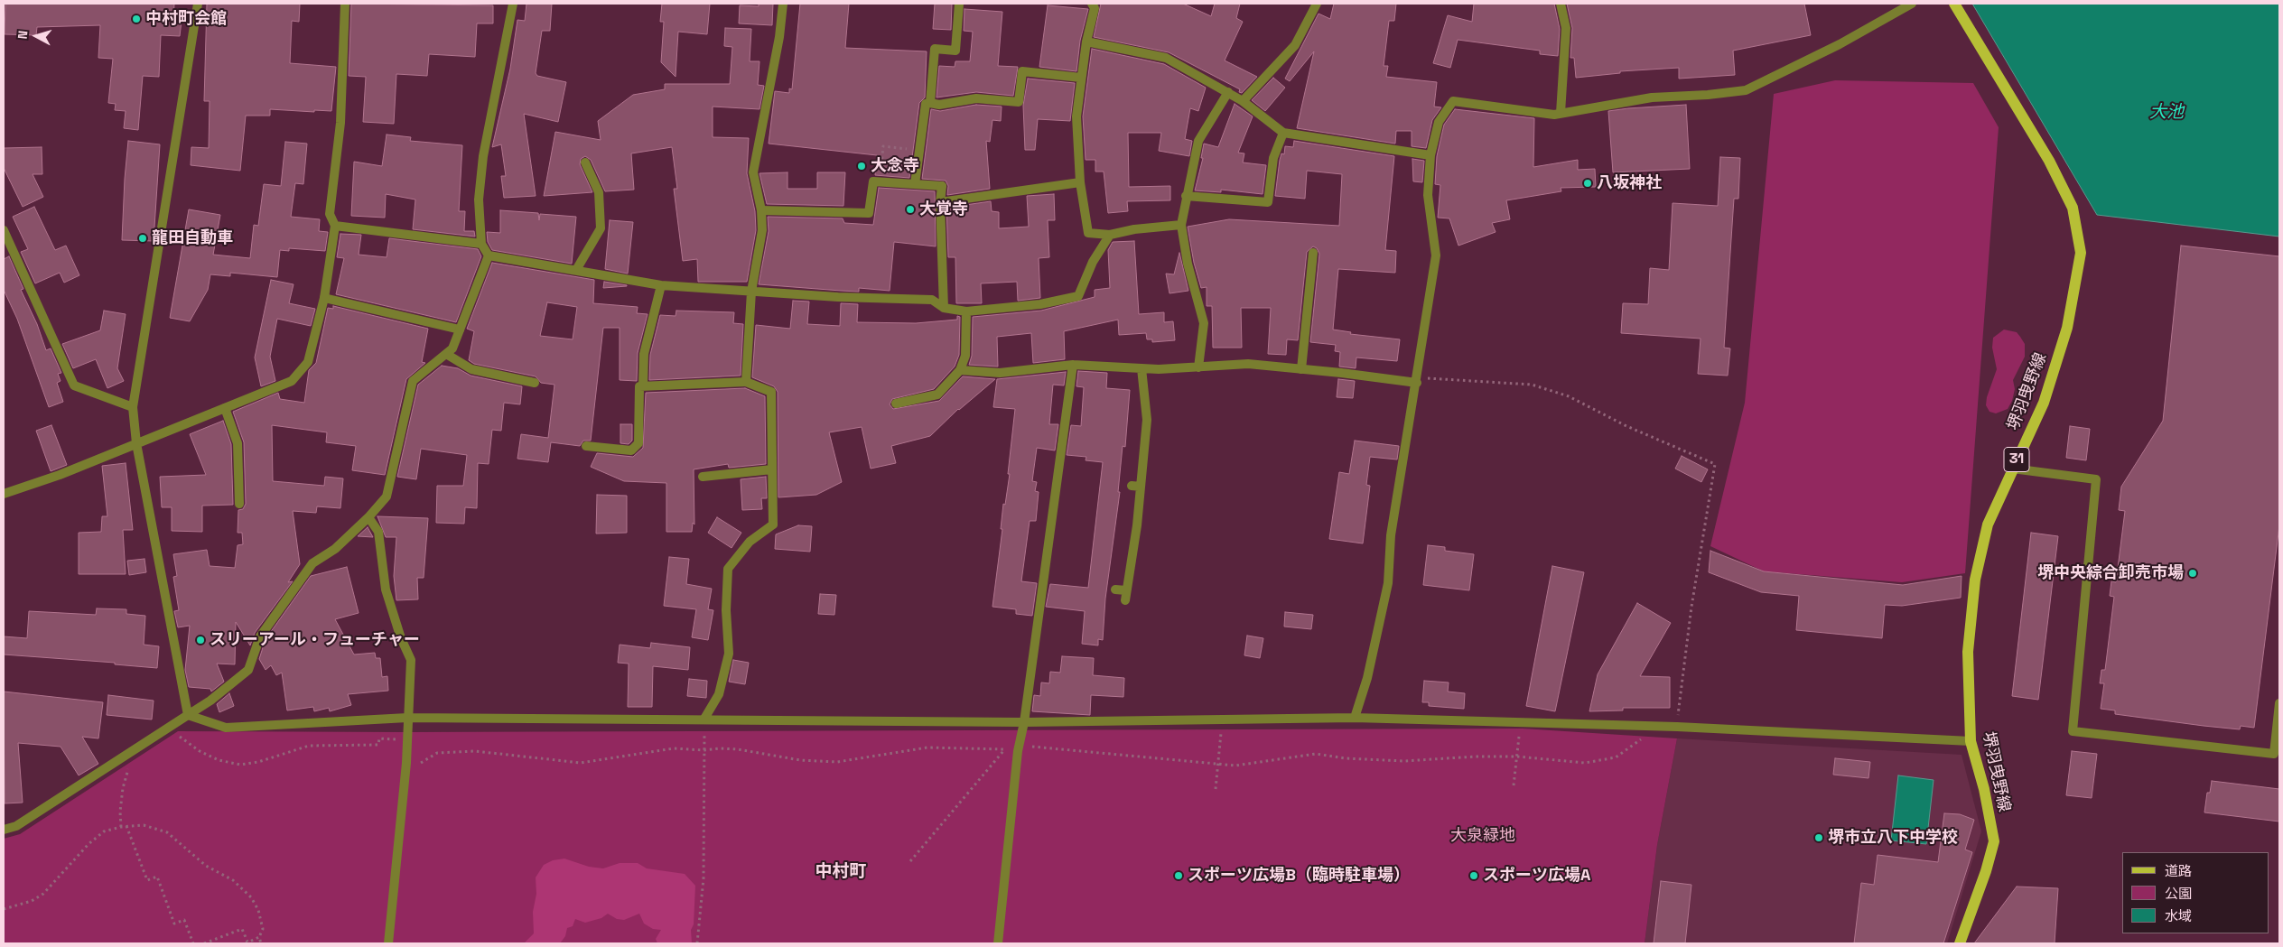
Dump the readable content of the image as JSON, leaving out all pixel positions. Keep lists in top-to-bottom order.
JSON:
{
  "streets": {
    "main road": ["堺羽曳野線", "31"]
  },
  "districts": ["中村町"],
  "water": ["大池"],
  "parks": ["大泉緑地"],
  "places": [
    "中村町会館",
    "大念寺",
    "八坂神社",
    "大覚寺",
    "龍田自動車",
    "堺中央綜合卸売市場",
    "スリーアール・フューチャー",
    "堺市立八下中学校",
    "スポーツ広場B（臨時駐車場）",
    "スポーツ広場A"
  ],
  "legend": ["道路", "公園", "水域"],
  "north": "left"
}
